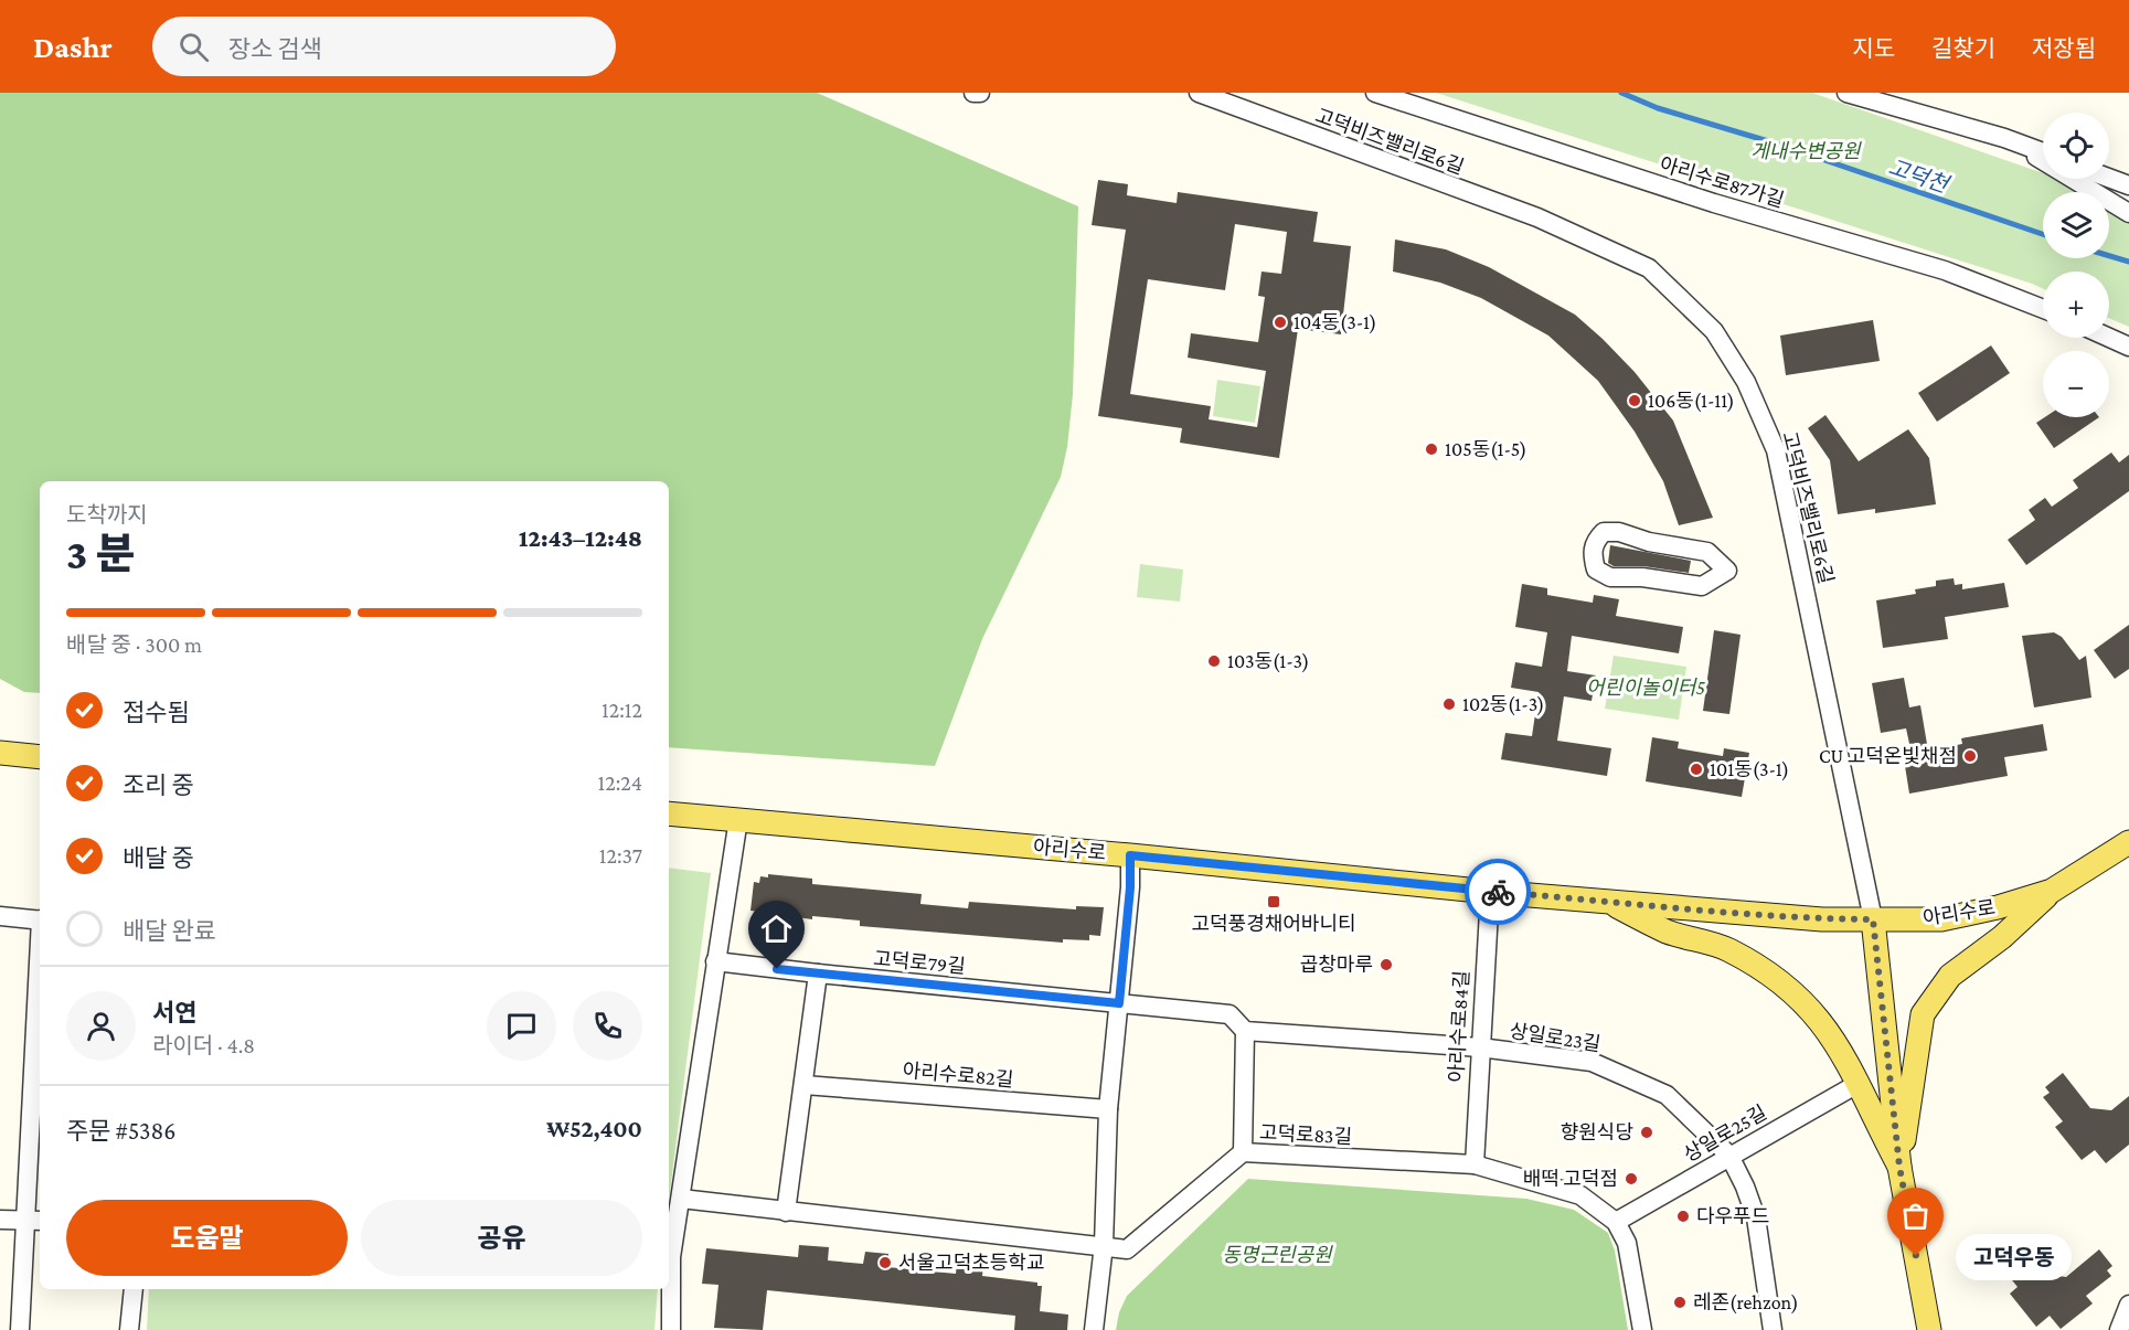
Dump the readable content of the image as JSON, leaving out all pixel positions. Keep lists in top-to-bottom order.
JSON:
{
  "streets": {
    "main road": ["아리수로"],
    "street": [
      "고덕비즈밸리로6길",
      "아리수로87가길",
      "고덕로79길",
      "아리수로84길",
      "상일로23길",
      "아리수로82길",
      "상일로25길",
      "고덕로83길"
    ]
  },
  "crossings": [
    ["고덕비즈밸리로6길", "아리수로"],
    ["아리수로", "아리수로84길"],
    ["아리수로84길", "상일로23길"],
    ["아리수로84길", "고덕로83길"],
    ["상일로23길", "상일로25길"],
    ["상일로25길", "고덕로83길"]
  ],
  "water": ["고덕천"],
  "parks": ["게내수변공원", "어린이놀이터5", "동명근린공원"],
  "places": {
    "other": [
      "104동(3-1)",
      "106동(1-11)",
      "105동(1-5)",
      "103동(1-3)",
      "102동(1-3)",
      "CU 고덕온빛채점",
      "101동(3-1)",
      "곱창마루",
      "향원식당",
      "배떡 고덕점",
      "다우푸드",
      "고덕우동",
      "서울고덕초등학교",
      "레존(rehzon)"
    ],
    "transit": ["고덕풍경채어바니티"]
  },
  "page": {
    "header": "Dashr",
    "search": "장소 검색",
    "nav": ["지도", "길찾기", "저장됨"],
    "map_buttons": ["+", "−"],
    "heading": ["3 분", "도착까지", "12:43–12:48"],
    "panel": [
      "서연",
      "라이더 · 4.8",
      "주문 #5386",
      "₩52,400"
    ],
    "bar": "배달 중 · 300 m",
    "list": [
      ["접수됨", "12:12"],
      ["조리 중", "12:24"],
      ["배달 중", "12:37"],
      "배달 완료"
    ],
    "buttons": ["도움말", "공유"],
    "bubble": "고덕우동"
  }
}
